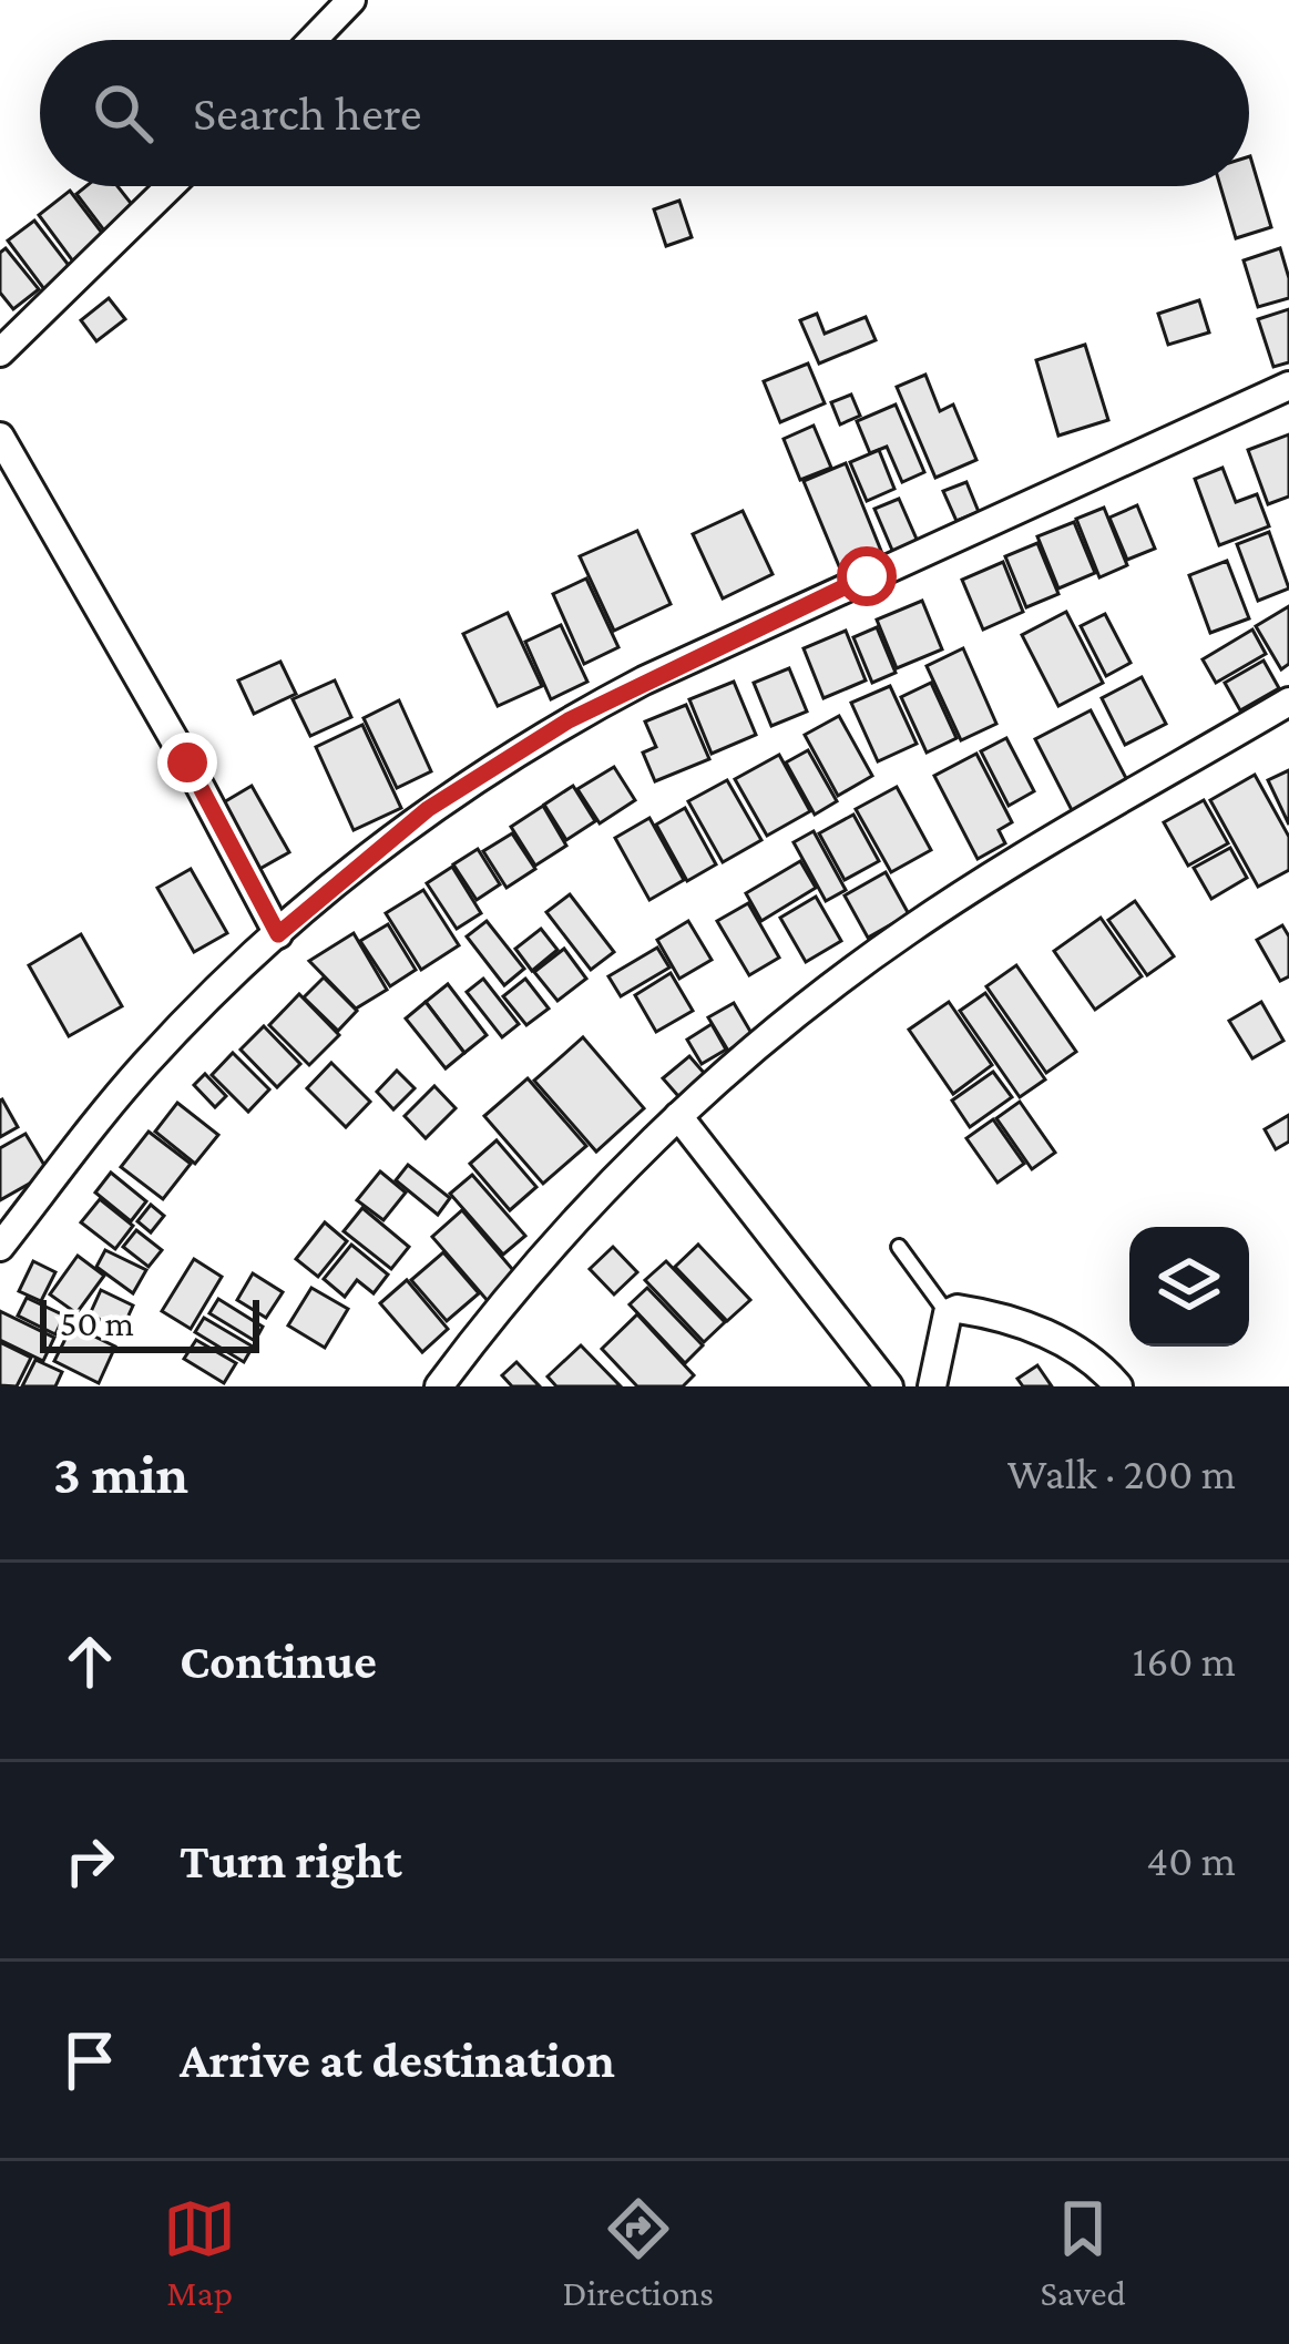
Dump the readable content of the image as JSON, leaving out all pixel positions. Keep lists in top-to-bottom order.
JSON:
{
  "scale_bar": "50 m",
  "page": {
    "search": "Search here",
    "scale": "50 m",
    "heading": ["3 min", "Walk · 200 m"],
    "list": [
      ["Continue", "160 m"],
      ["Turn right", "40 m"],
      "Arrive at destination"
    ],
    "nav": ["Map", "Directions", "Saved"]
  }
}
